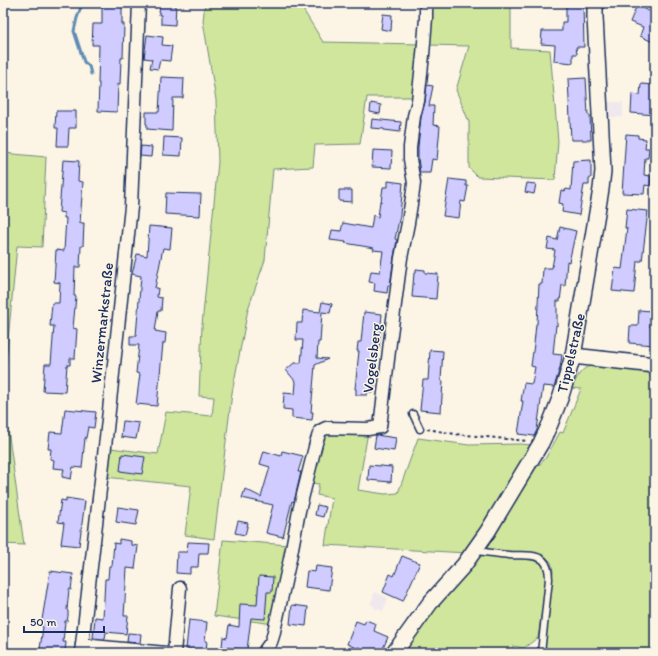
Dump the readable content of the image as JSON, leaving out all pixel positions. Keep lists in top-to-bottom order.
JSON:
{
  "streets": {
    "street": ["Winzermarkstraße", "Tippelstraße", "Vogelsberg"]
  },
  "scale_bar": "50 m"
}
